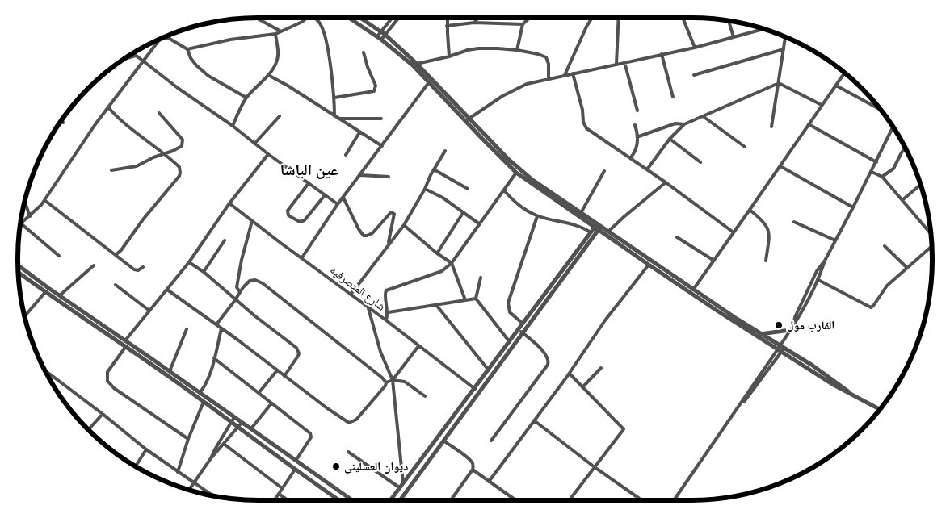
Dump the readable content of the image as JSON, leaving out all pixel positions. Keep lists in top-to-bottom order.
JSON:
{
  "streets": {
    "street": ["شارع المتصرفيه"]
  },
  "districts": ["عين الباشا"],
  "places": ["القارب مول", "ديوان العسليني"]
}
